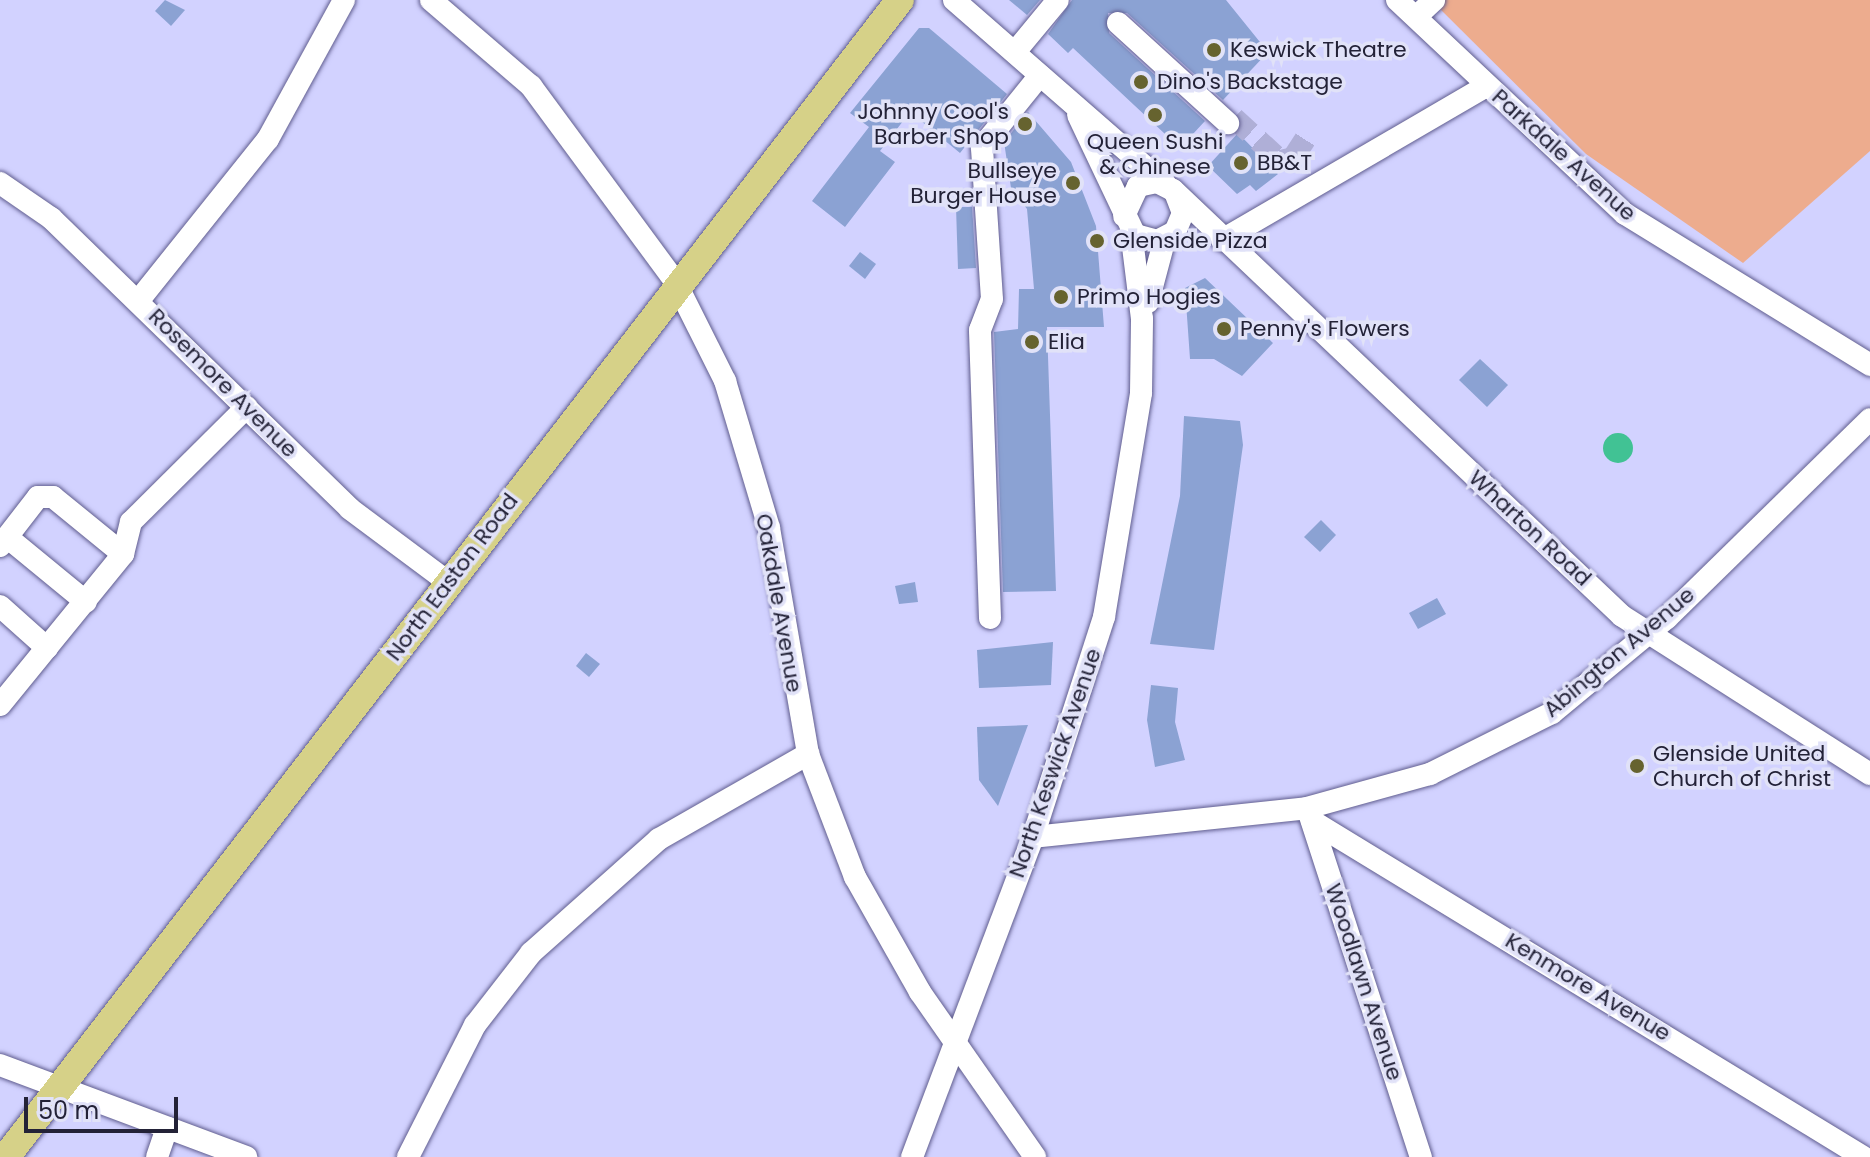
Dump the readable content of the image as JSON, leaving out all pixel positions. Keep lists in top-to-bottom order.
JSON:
{
  "streets": {
    "main road": ["North Easton Road"],
    "street": [
      "Parkdale Avenue",
      "Rosemore Avenue",
      "Wharton Road",
      "Oakdale Avenue",
      "Abington Avenue",
      "North Keswick Avenue",
      "Woodlawn Avenue",
      "Kenmore Avenue"
    ]
  },
  "crossings": [
    ["Rosemore Avenue", "North Easton Road"],
    ["Wharton Road", "Abington Avenue"],
    ["Wharton Road", "North Keswick Avenue"],
    ["North Easton Road", "Oakdale Avenue"],
    ["Oakdale Avenue", "North Keswick Avenue"],
    ["Abington Avenue", "North Keswick Avenue"],
    ["Abington Avenue", "Woodlawn Avenue"],
    ["Abington Avenue", "Kenmore Avenue"],
    ["Woodlawn Avenue", "Kenmore Avenue"]
  ],
  "places": [
    "Keswick Theatre",
    "Dino's Backstage",
    "Queen Sushi & Chinese",
    "Johnny Cool's Barber Shop",
    "BB&T",
    "Bullseye Burger House",
    "Glenside Pizza",
    "Primo Hogies",
    "Penny's Flowers",
    "Elia",
    "Glenside United Church of Christ"
  ],
  "scale_bar": "50 m"
}
